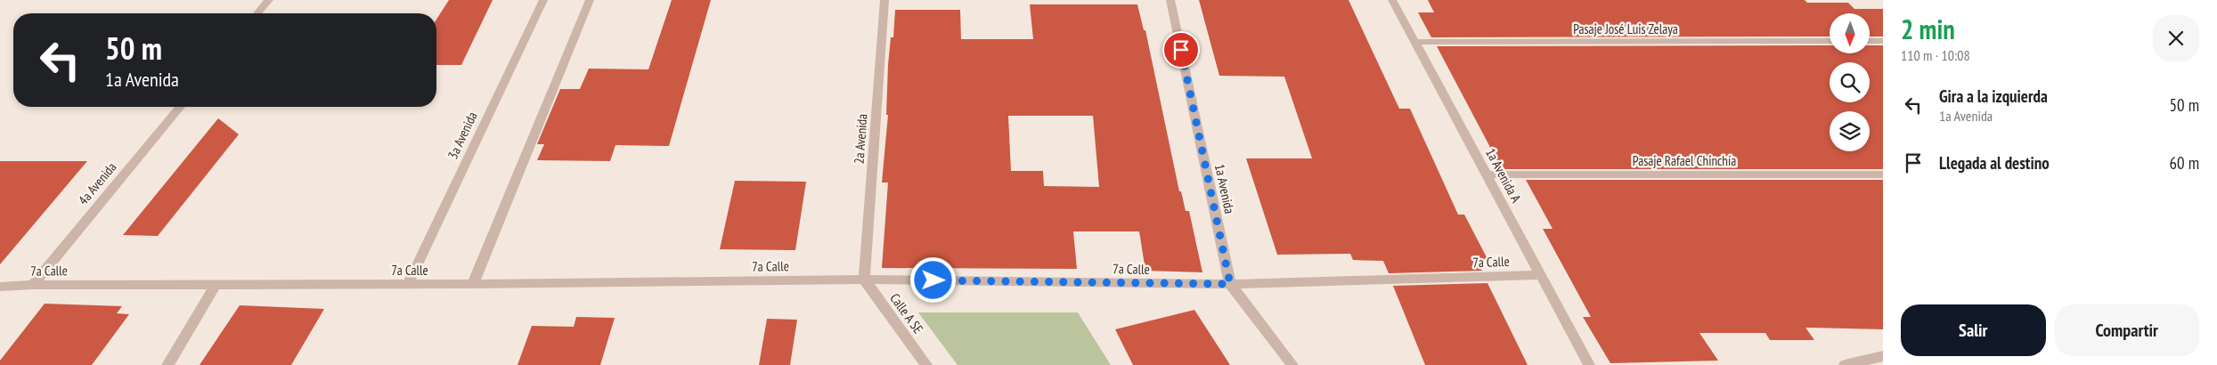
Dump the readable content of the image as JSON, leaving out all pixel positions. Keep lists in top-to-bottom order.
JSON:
{
  "streets": {
    "street": [
      "Pasaje José Luis Zelaya",
      "3a Avenida",
      "2a Avenida",
      "Pasaje Rafael Chinchía",
      "1a Avenida A",
      "4a Avenida",
      "1a Avenida",
      "7a Calle",
      "Calle A SE"
    ]
  },
  "crossings": [
    ["Pasaje José Luis Zelaya", "1a Avenida A"],
    ["3a Avenida", "7a Calle"],
    ["2a Avenida", "7a Calle"],
    ["2a Avenida", "Calle A SE"],
    ["Pasaje Rafael Chinchía", "1a Avenida A"],
    ["1a Avenida A", "7a Calle"],
    ["4a Avenida", "7a Calle"],
    ["1a Avenida", "7a Calle"],
    ["7a Calle", "Calle A SE"]
  ],
  "north": "bottom",
  "page": {
    "heading": ["2 min", "110 m · 10:08"],
    "turn": ["50 m", "1a Avenida"],
    "list": [
      {
        "name": "Gira a la izquierda",
        "note": "1a Avenida",
        "value": "50 m"
      },
      {
        "name": "Llegada al destino",
        "value": "60 m"
      }
    ],
    "buttons": ["Salir", "Compartir"]
  }
}
